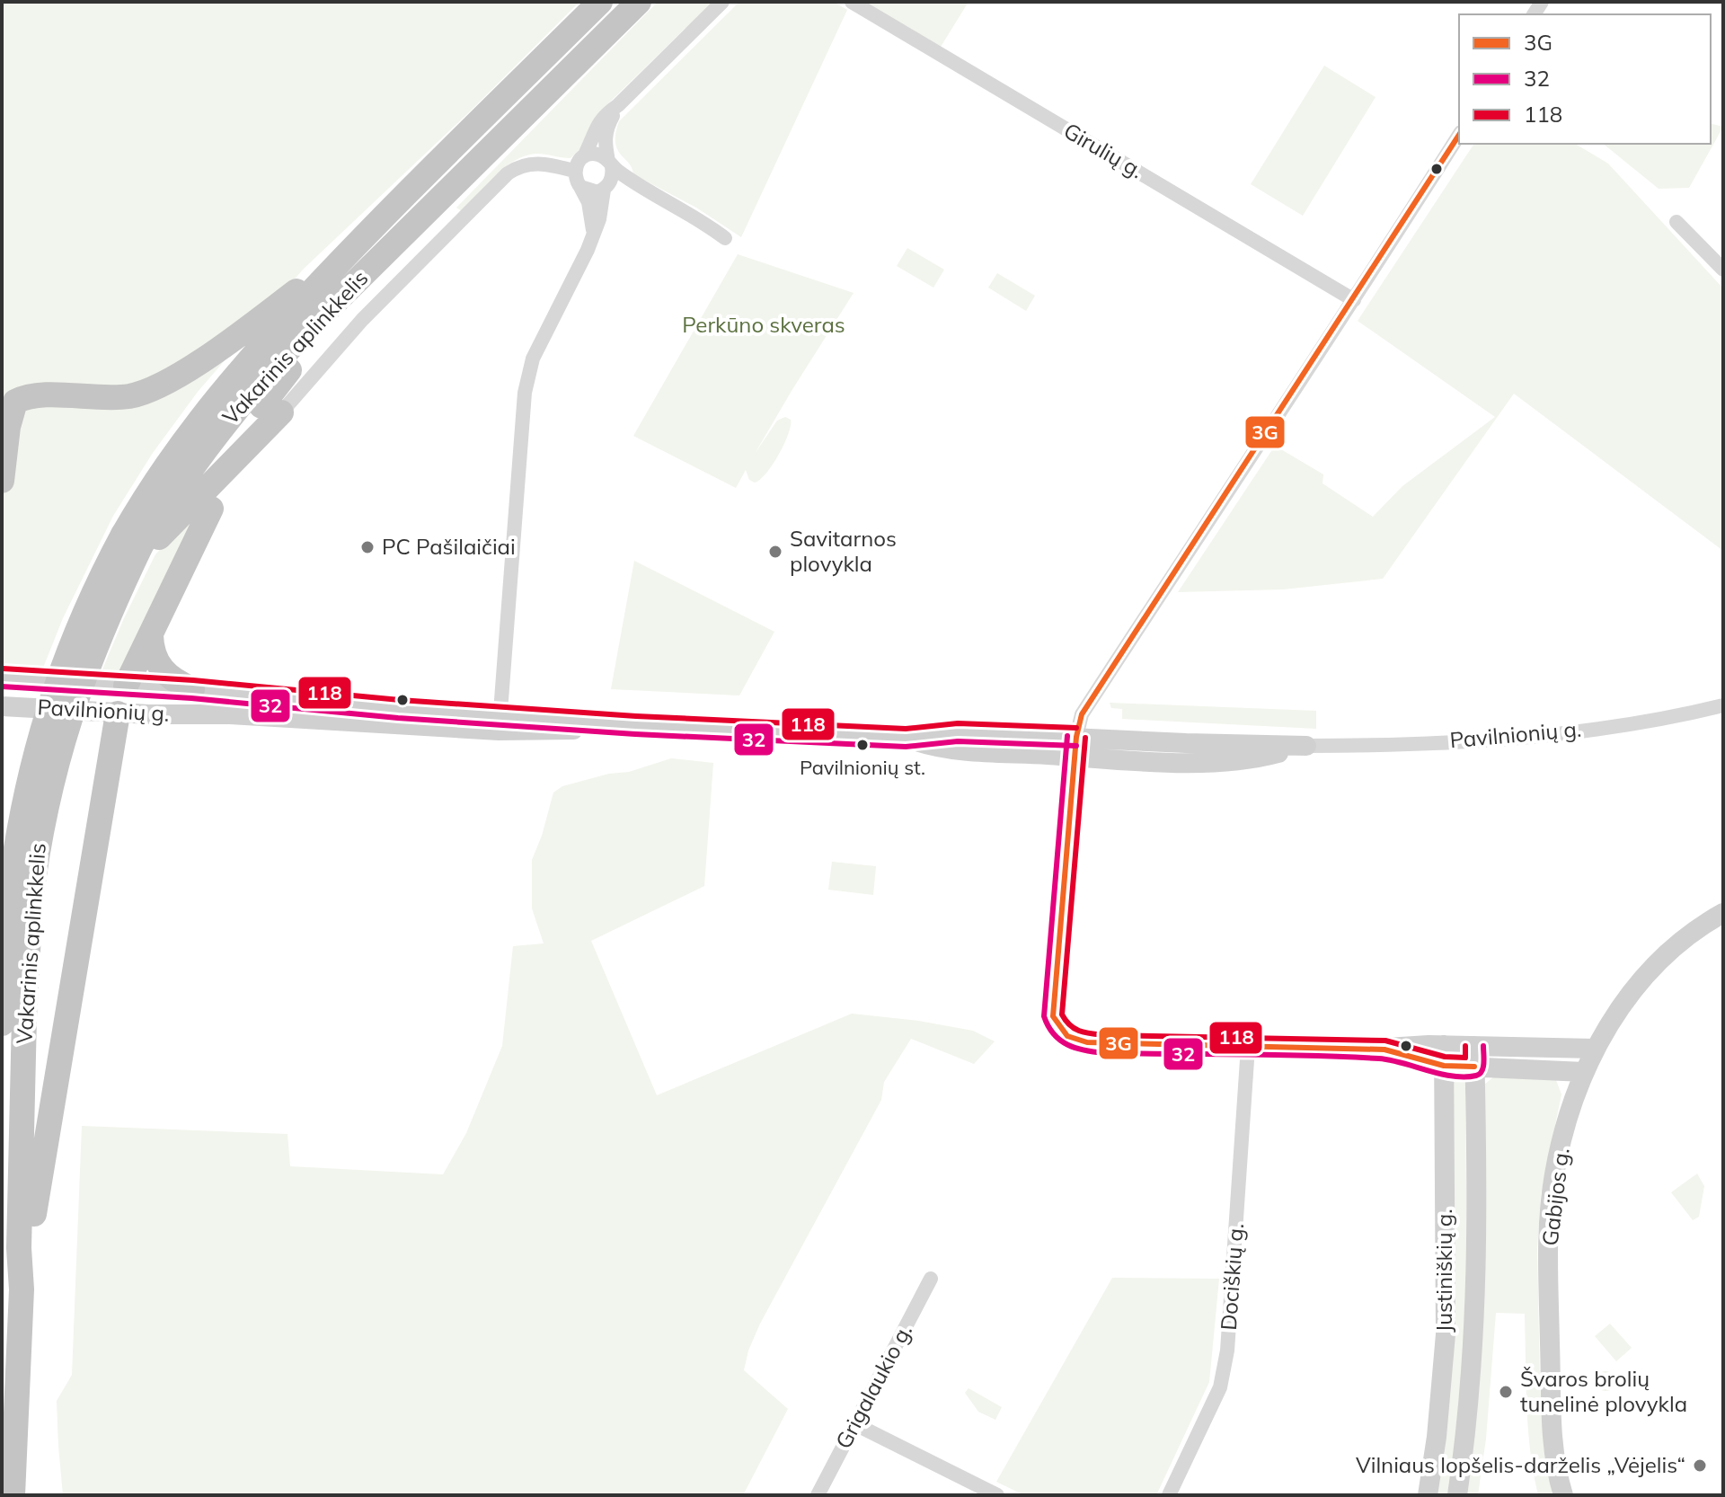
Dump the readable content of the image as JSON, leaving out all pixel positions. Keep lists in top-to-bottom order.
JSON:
{
  "streets": {
    "highway": ["Vakarinis aplinkkelis"],
    "street": [
      "Girulių g.",
      "Pavilnionių g.",
      "Gabijos g.",
      "Justiniškių g.",
      "Dociškių g.",
      "Grigalaukio g."
    ]
  },
  "parks": ["Perkūno skveras"],
  "places": [
    "PC Pašilaičiai",
    "Savitarnos plovykla",
    "Pavilnionių st.",
    "Švaros brolių tunelinė plovykla",
    "Vilniaus lopšelis-darželis „Vėjelis“"
  ],
  "lines": ["transit line 3G", "transit line 118", "transit line 32"],
  "legend": ["3G", "32", "118"]
}
